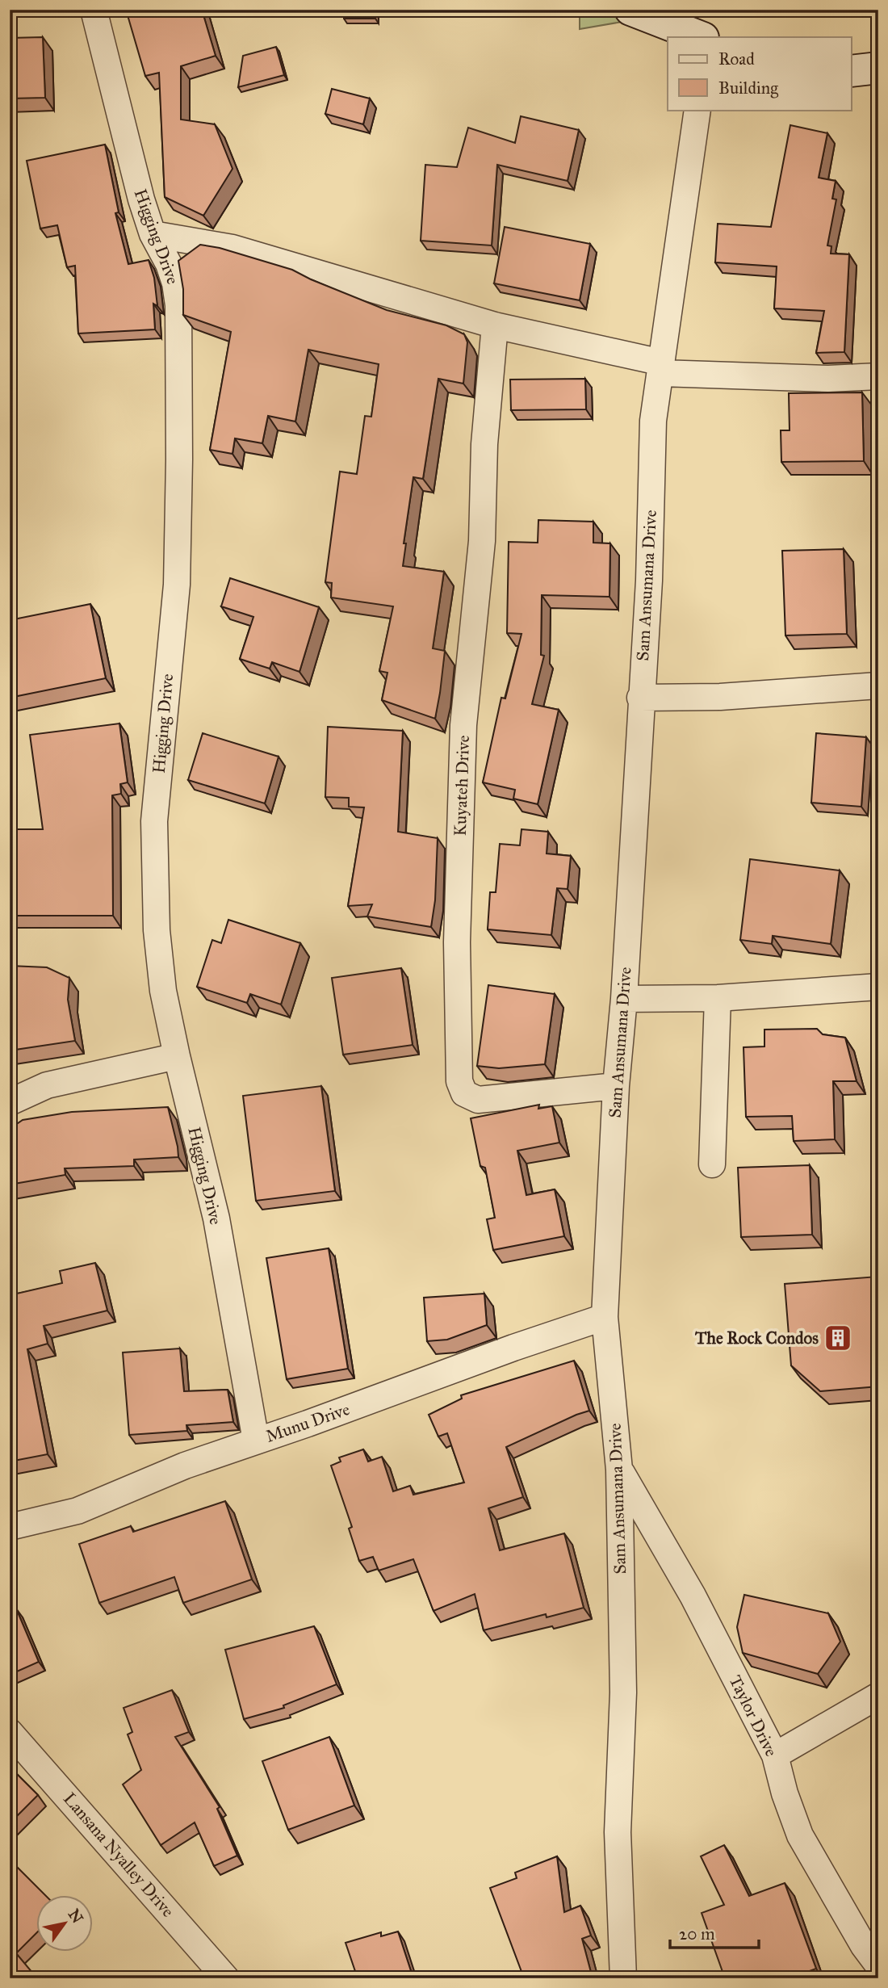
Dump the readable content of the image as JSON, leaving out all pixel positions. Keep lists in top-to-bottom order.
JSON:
{
  "streets": {
    "street": [
      "Higging Drive",
      "Sam Ansumana Drive",
      "Kuyateh Drive",
      "Munu Drive",
      "Taylor Drive",
      "Lansana Nyalley Drive"
    ]
  },
  "crossings": [
    ["Higging Drive", "Munu Drive"],
    ["Sam Ansumana Drive", "Kuyateh Drive"],
    ["Sam Ansumana Drive", "Munu Drive"],
    ["Sam Ansumana Drive", "Taylor Drive"]
  ],
  "places": {
    "building": ["The Rock Condos"]
  },
  "legend": ["Road", "Building"],
  "scale_bar": "20 m",
  "north": "top right"
}
